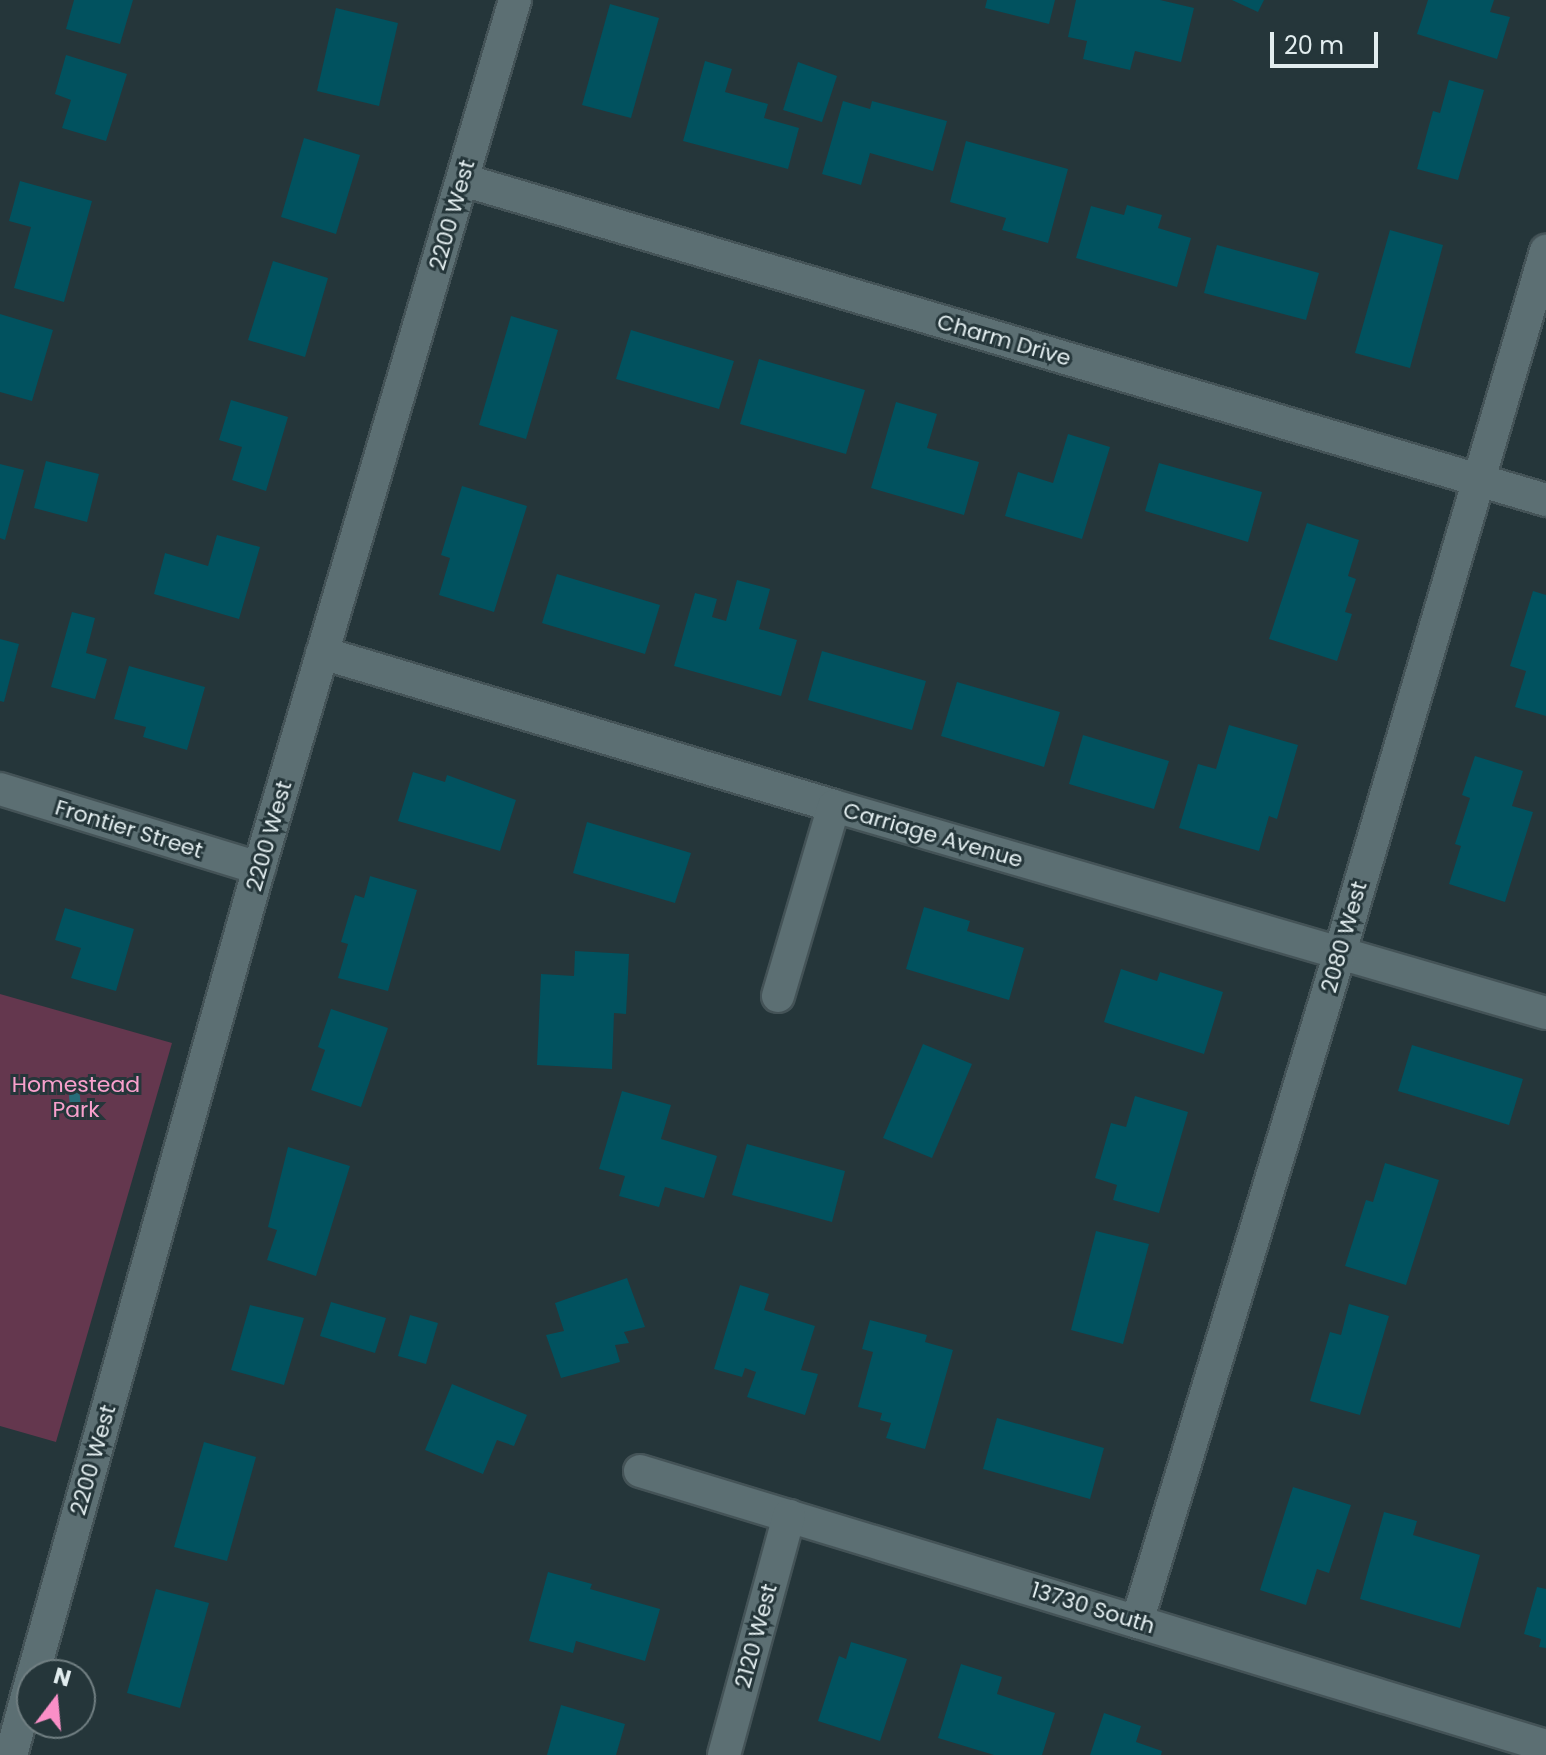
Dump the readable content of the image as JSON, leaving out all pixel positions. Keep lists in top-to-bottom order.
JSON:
{
  "streets": {
    "street": [
      "2200 West",
      "Charm Drive",
      "Frontier Street",
      "Carriage Avenue",
      "2080 West",
      "13730 South",
      "2120 West"
    ]
  },
  "crossings": [
    ["2200 West", "Charm Drive"],
    ["2200 West", "Frontier Street"],
    ["2200 West", "Carriage Avenue"],
    ["Charm Drive", "2080 West"],
    ["Carriage Avenue", "2080 West"],
    ["2080 West", "13730 South"],
    ["13730 South", "2120 West"]
  ],
  "parks": ["Homestead Park"],
  "scale_bar": "20 m",
  "north": "top"
}
